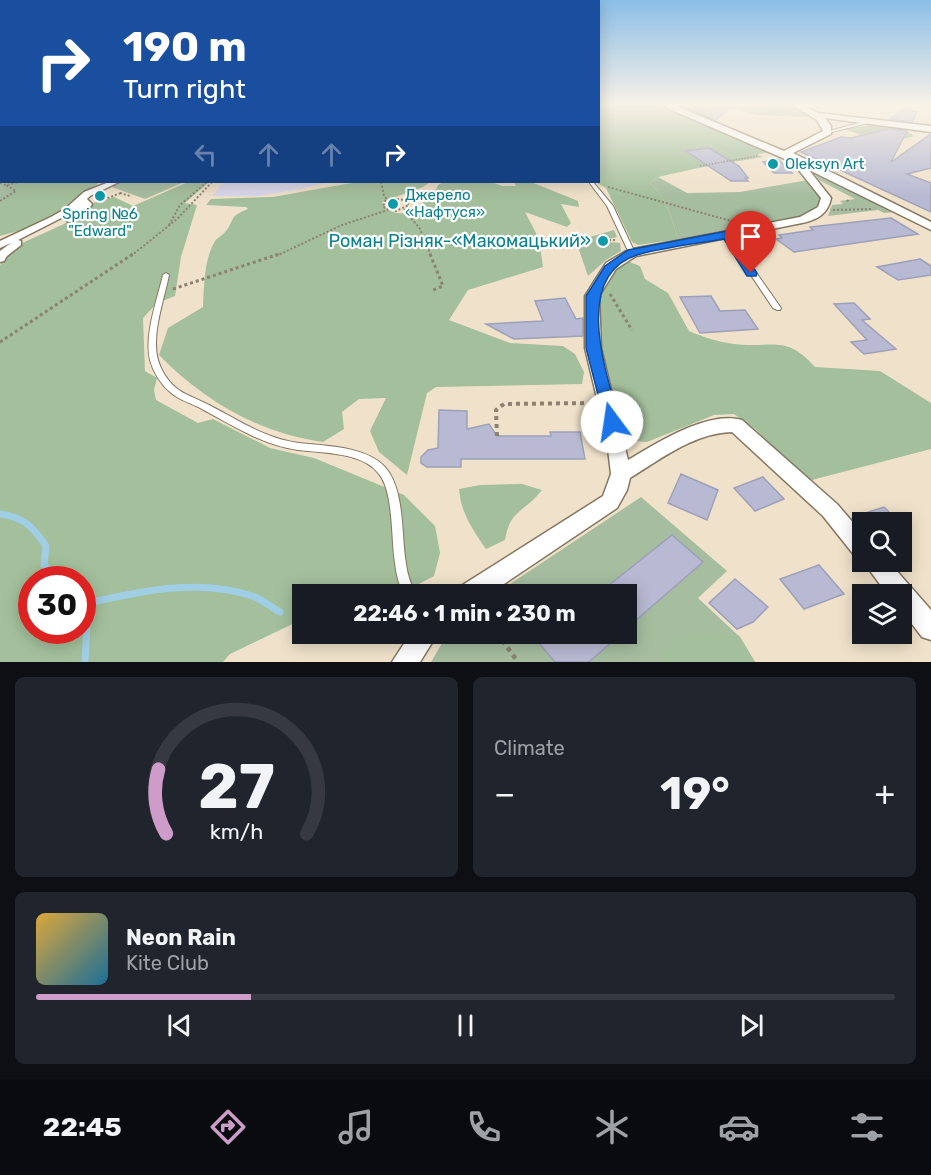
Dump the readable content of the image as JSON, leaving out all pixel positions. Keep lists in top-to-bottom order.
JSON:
{
  "places": [
    "Oleksyn Art",
    "Spring №6 \"Edward\"",
    "Джерело «Нафтуся»",
    "Роман Різняк-«Макомацький»"
  ],
  "page": {
    "turn": ["190 m", "Turn right"],
    "limit": "30",
    "trip": "22:46 · 1 min · 230 m",
    "tile": "Climate",
    "heat": ["−", "19°", "+"],
    "song": ["Neon Rain", "Kite Club"],
    "tabs": "22:45",
    "gauge": ["27", "km/h"]
  }
}
